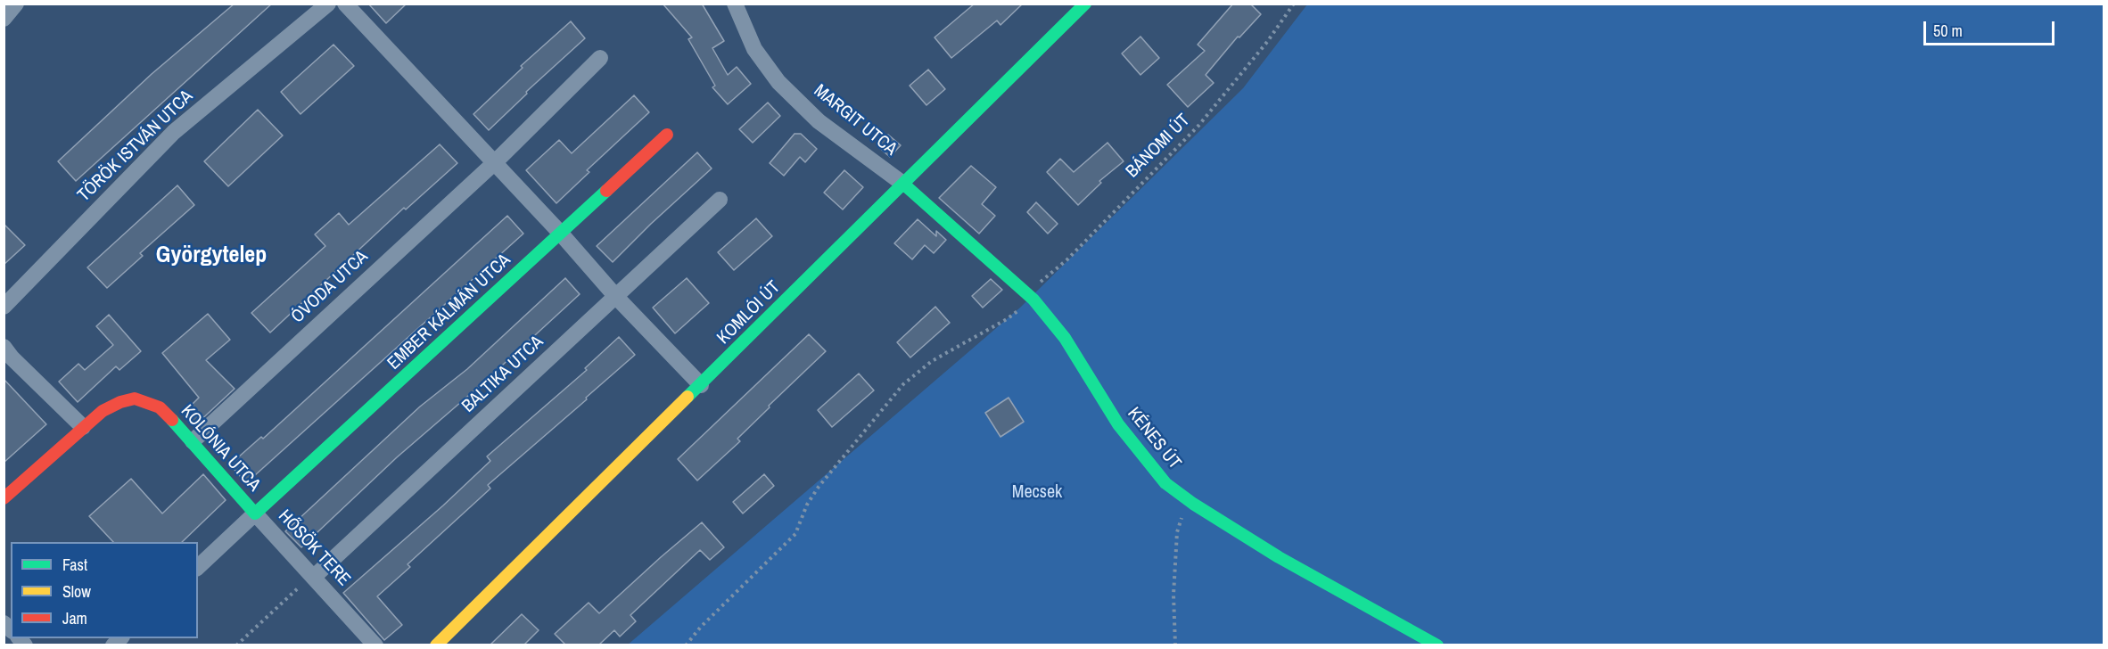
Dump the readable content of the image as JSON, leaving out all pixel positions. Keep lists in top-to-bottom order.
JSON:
{
  "streets": {
    "street": [
      "MARGIT UTCA",
      "TÖRÖK ISTVÁN UTCA",
      "ÓVODA UTCA",
      "EMBER KÁLMÁN UTCA",
      "KOMLÓI ÚT",
      "BALTIKA UTCA",
      "KÉNES ÚT",
      "KOLÓNIA UTCA",
      "HŐSÖK TERE"
    ],
    "path": ["BÁNOMI ÚT"]
  },
  "crossings": [
    ["MARGIT UTCA", "KOMLÓI ÚT"],
    ["MARGIT UTCA", "KÉNES ÚT"],
    ["BÁNOMI ÚT", "KÉNES ÚT"],
    ["ÓVODA UTCA", "KOLÓNIA UTCA"],
    ["EMBER KÁLMÁN UTCA", "KOLÓNIA UTCA"],
    ["EMBER KÁLMÁN UTCA", "HŐSÖK TERE"],
    ["KOMLÓI ÚT", "KÉNES ÚT"],
    ["BALTIKA UTCA", "HŐSÖK TERE"],
    ["KOLÓNIA UTCA", "HŐSÖK TERE"]
  ],
  "districts": ["Györgytelep"],
  "parks": ["Mecsek"],
  "legend": ["Fast", "Slow", "Jam"],
  "scale_bar": "50 m"
}
